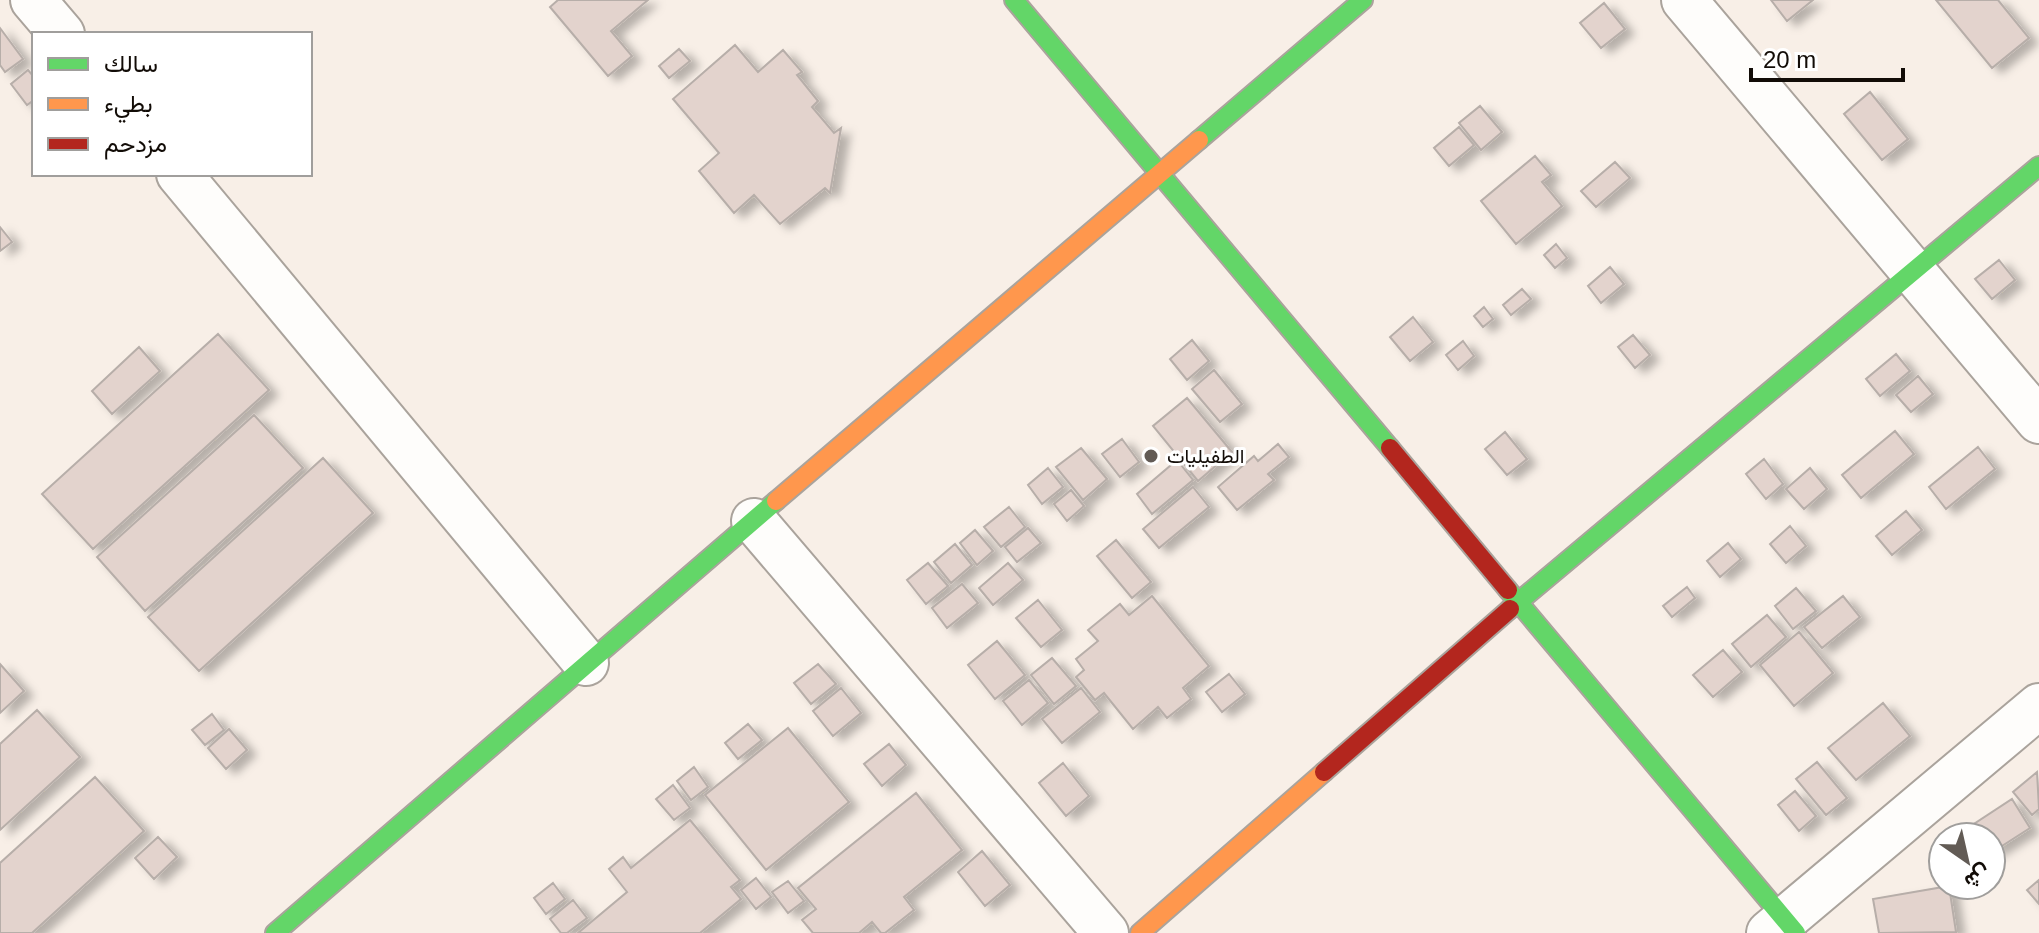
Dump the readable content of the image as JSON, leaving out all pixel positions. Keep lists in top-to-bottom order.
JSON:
{
  "places": ["الطفيليات"],
  "legend": ["سالك", "بطيء", "مزدحم"],
  "scale_bar": "20 m",
  "north": "bottom right"
}
